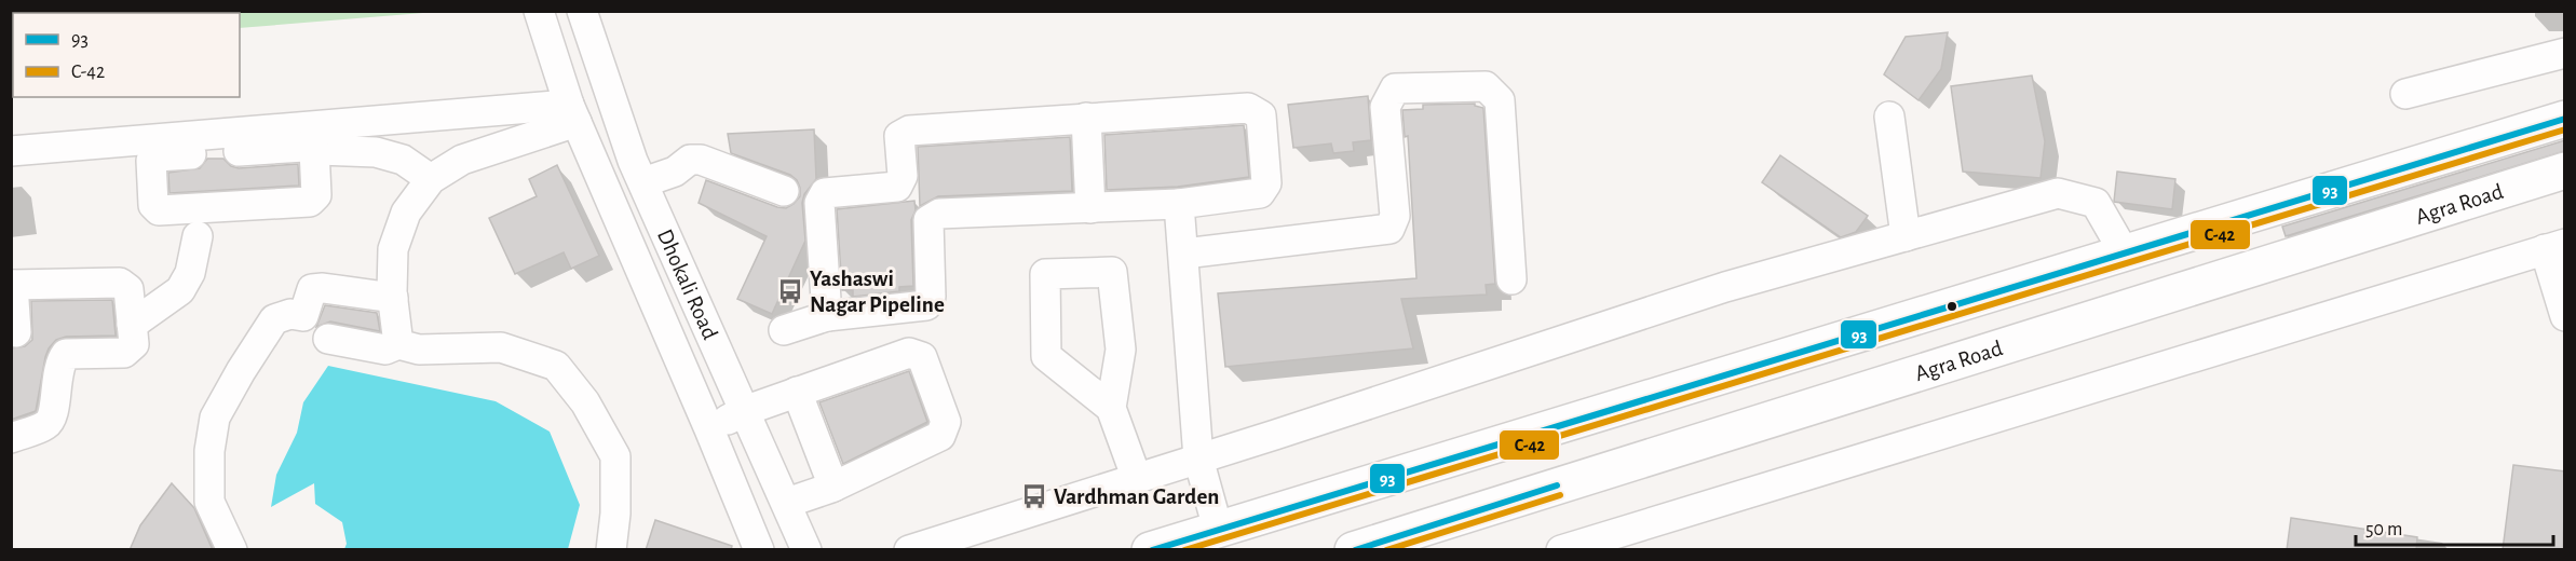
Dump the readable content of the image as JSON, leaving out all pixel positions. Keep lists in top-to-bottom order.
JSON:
{
  "streets": {
    "highway": ["Agra Road"],
    "street": ["Dhokali Road"]
  },
  "places": {
    "bus stop": ["Yashaswi Nagar Pipeline", "Vardhman Garden"]
  },
  "lines": ["transit line 93", "transit line C-42"],
  "legend": ["93", "C-42"],
  "scale_bar": "50 m"
}
